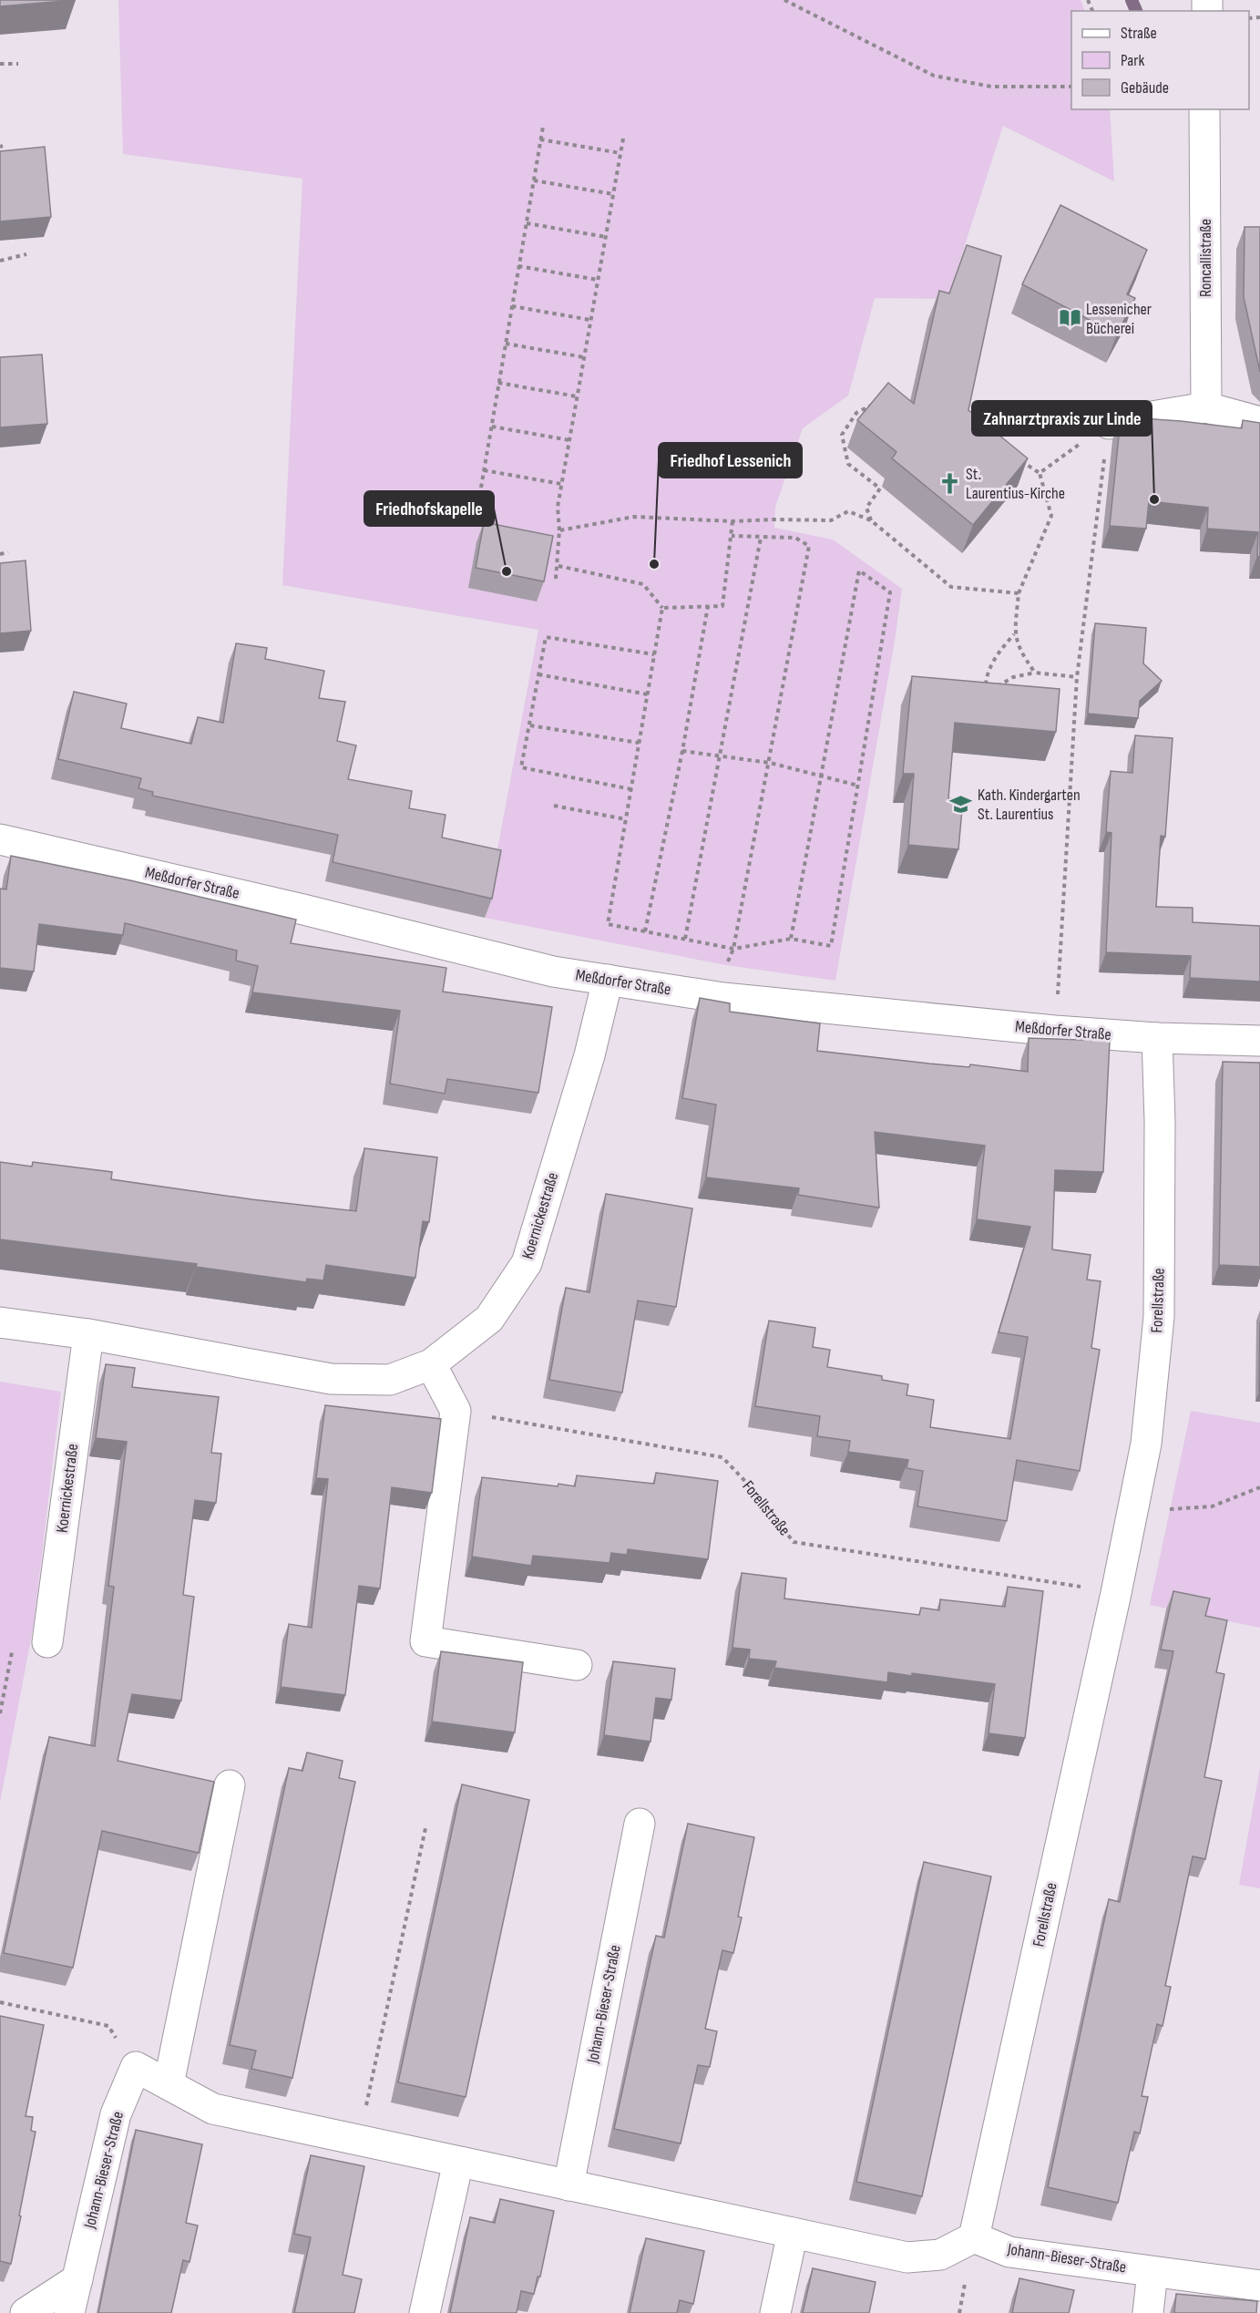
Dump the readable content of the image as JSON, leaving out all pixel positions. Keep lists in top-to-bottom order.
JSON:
{
  "streets": {
    "street": [
      "Roncallistraße",
      "Meßdorfer Straße",
      "Koernickestraße",
      "Forellstraße",
      "Johann-Bieser-Straße"
    ]
  },
  "crossings": [
    ["Meßdorfer Straße", "Koernickestraße"],
    ["Meßdorfer Straße", "Forellstraße"],
    ["Forellstraße", "Johann-Bieser-Straße"]
  ],
  "places": {
    "library": ["Lessenicher Bücherei"],
    "church": ["St. Laurentius-Kirche"],
    "other": ["Zahnarztpraxis zur Linde", "Friedhof Lessenich", "Friedhofskapelle"],
    "school or university": ["Kath. Kindergarten St. Laurentius"]
  },
  "legend": ["Straße", "Park", "Gebäude"]
}
